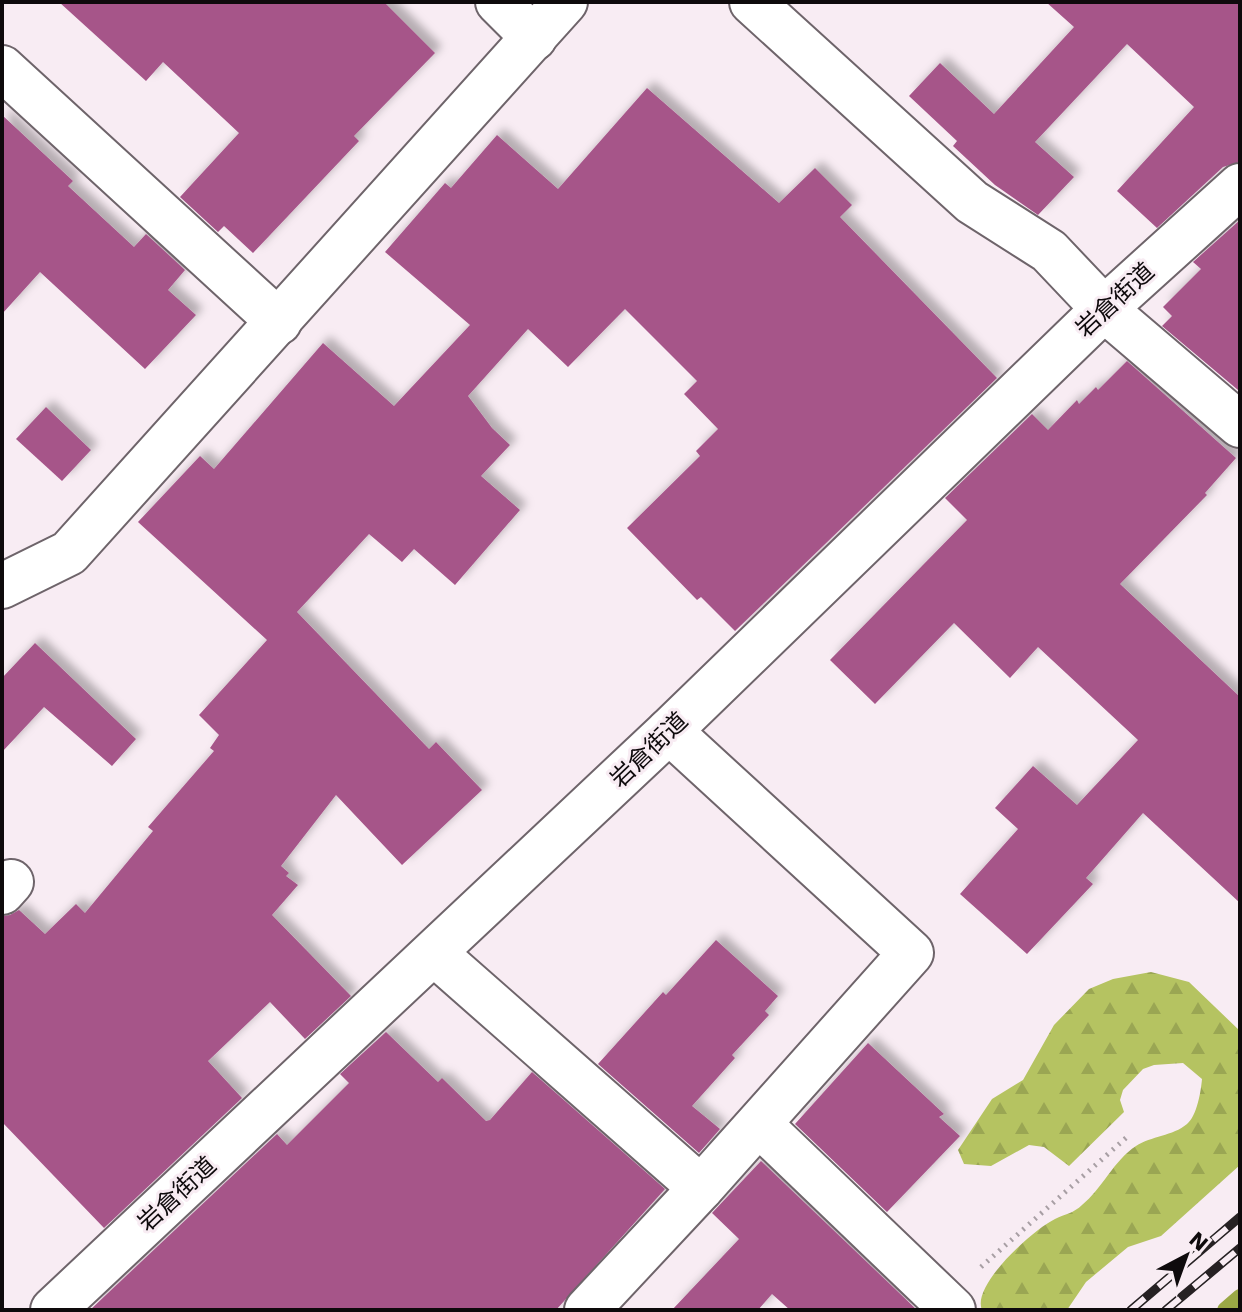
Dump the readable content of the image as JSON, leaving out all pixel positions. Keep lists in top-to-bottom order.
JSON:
{
  "streets": {
    "street": ["岩倉街道"]
  },
  "north": "top right"
}
